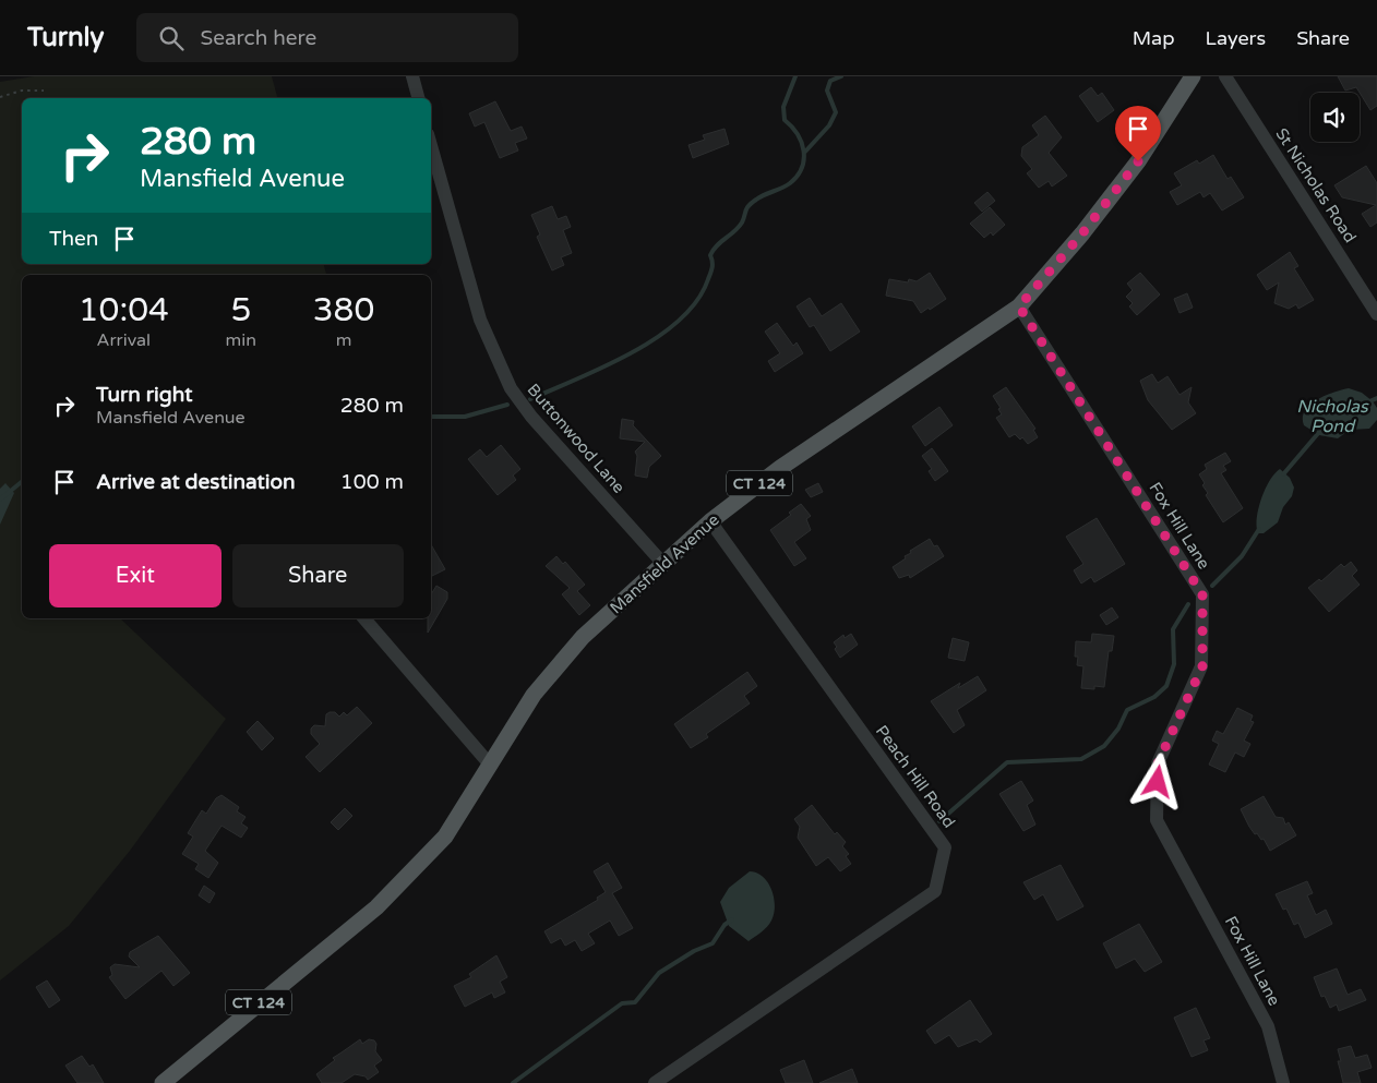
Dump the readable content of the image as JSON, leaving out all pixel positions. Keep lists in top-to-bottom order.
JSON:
{
  "streets": {
    "main road": ["CT 124", "Mansfield Avenue"],
    "street": [
      "St Nicholas Road",
      "Buttonwood Lane",
      "Fox Hill Lane",
      "Peach Hill Road"
    ]
  },
  "crossings": [
    ["Buttonwood Lane", "Mansfield Avenue"],
    ["Fox Hill Lane", "Mansfield Avenue"],
    ["Mansfield Avenue", "Peach Hill Road"]
  ],
  "water": ["Nicholas Pond"],
  "page": {
    "header": "Turnly",
    "search": "Search here",
    "nav": ["Map", "Layers", "Share"],
    "turn": ["280 m", "Mansfield Avenue"],
    "then": "Then",
    "eta": [
      "10:04",
      "Arrival",
      "5",
      "min",
      "380",
      "m"
    ],
    "list": [
      {
        "name": "Turn right",
        "note": "Mansfield Avenue",
        "value": "280 m"
      },
      {
        "name": "Arrive at destination",
        "value": "100 m"
      }
    ],
    "buttons": ["Exit", "Share"]
  }
}
